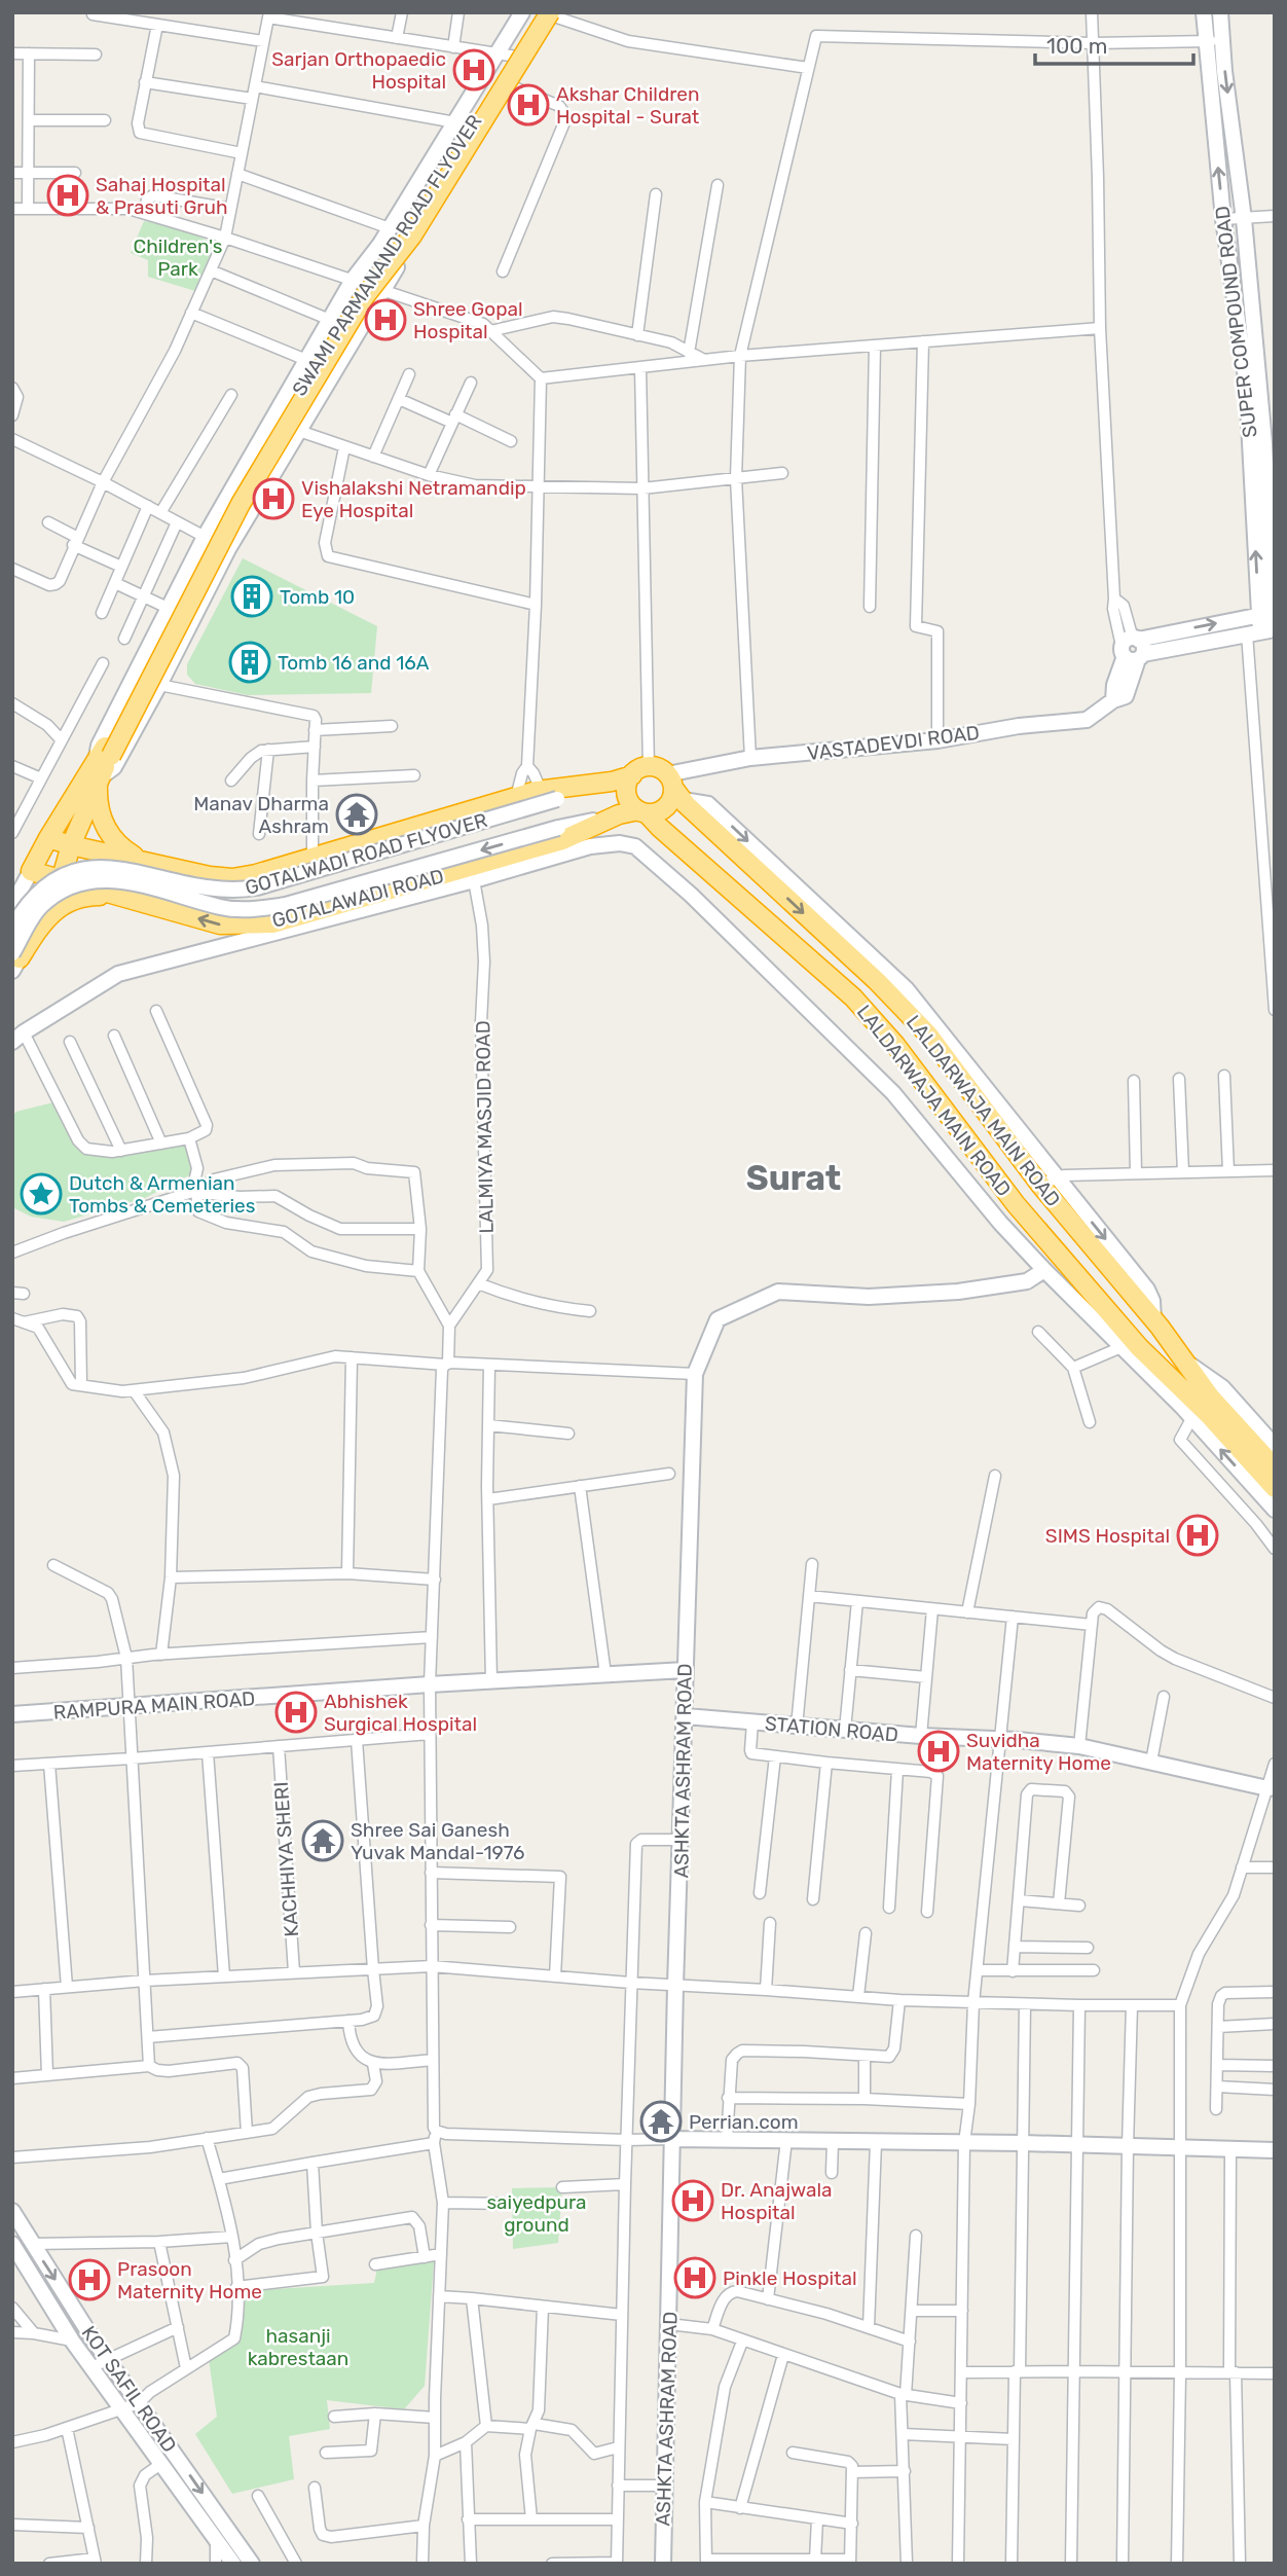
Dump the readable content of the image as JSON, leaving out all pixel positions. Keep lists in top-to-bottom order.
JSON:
{
  "streets": {
    "highway": ["SWAMI PARMANAND ROAD FLYOVER", "GOTALAWADI ROAD", "LALDARWAJA MAIN ROAD"],
    "street": [
      "SUPER COMPOUND ROAD",
      "VASTADEVDI ROAD",
      "GOTALWADI ROAD FLYOVER",
      "LALMIYA MASJID ROAD",
      "RAMPURA MAIN ROAD",
      "STATION ROAD",
      "ASHKTA ASHRAM ROAD",
      "KACHHIYA SHERI",
      "KOT SAFIL ROAD"
    ]
  },
  "crossings": [
    ["VASTADEVDI ROAD", "GOTALAWADI ROAD"],
    ["VASTADEVDI ROAD", "LALDARWAJA MAIN ROAD"],
    ["GOTALWADI ROAD FLYOVER", "GOTALAWADI ROAD"],
    ["GOTALAWADI ROAD", "LALDARWAJA MAIN ROAD"],
    ["RAMPURA MAIN ROAD", "ASHKTA ASHRAM ROAD"],
    ["STATION ROAD", "ASHKTA ASHRAM ROAD"]
  ],
  "districts": ["Surat"],
  "parks": ["Children's Park", "saiyedpura ground", "hasanji kabrestaan"],
  "places": {
    "hospital": [
      "Sarjan Orthopaedic Hospital",
      "Akshar Children Hospital - Surat",
      "Sahaj Hospital & Prasuti Gruh",
      "Shree Gopal Hospital",
      "Vishalakshi Netramandip Eye Hospital",
      "SIMS Hospital",
      "Abhishek Surgical Hospital",
      "Suvidha Maternity Home",
      "Dr. Anajwala Hospital",
      "Pinkle Hospital",
      "Prasoon Maternity Home"
    ],
    "building": ["Tomb 10", "Tomb 16 and 16A"],
    "temple": ["Manav Dharma Ashram", "Shree Sai Ganesh Yuvak Mandal-1976", "Perrian.com"],
    "place": ["Dutch & Armenian Tombs & Cemeteries"]
  },
  "scale_bar": "100 m"
}
